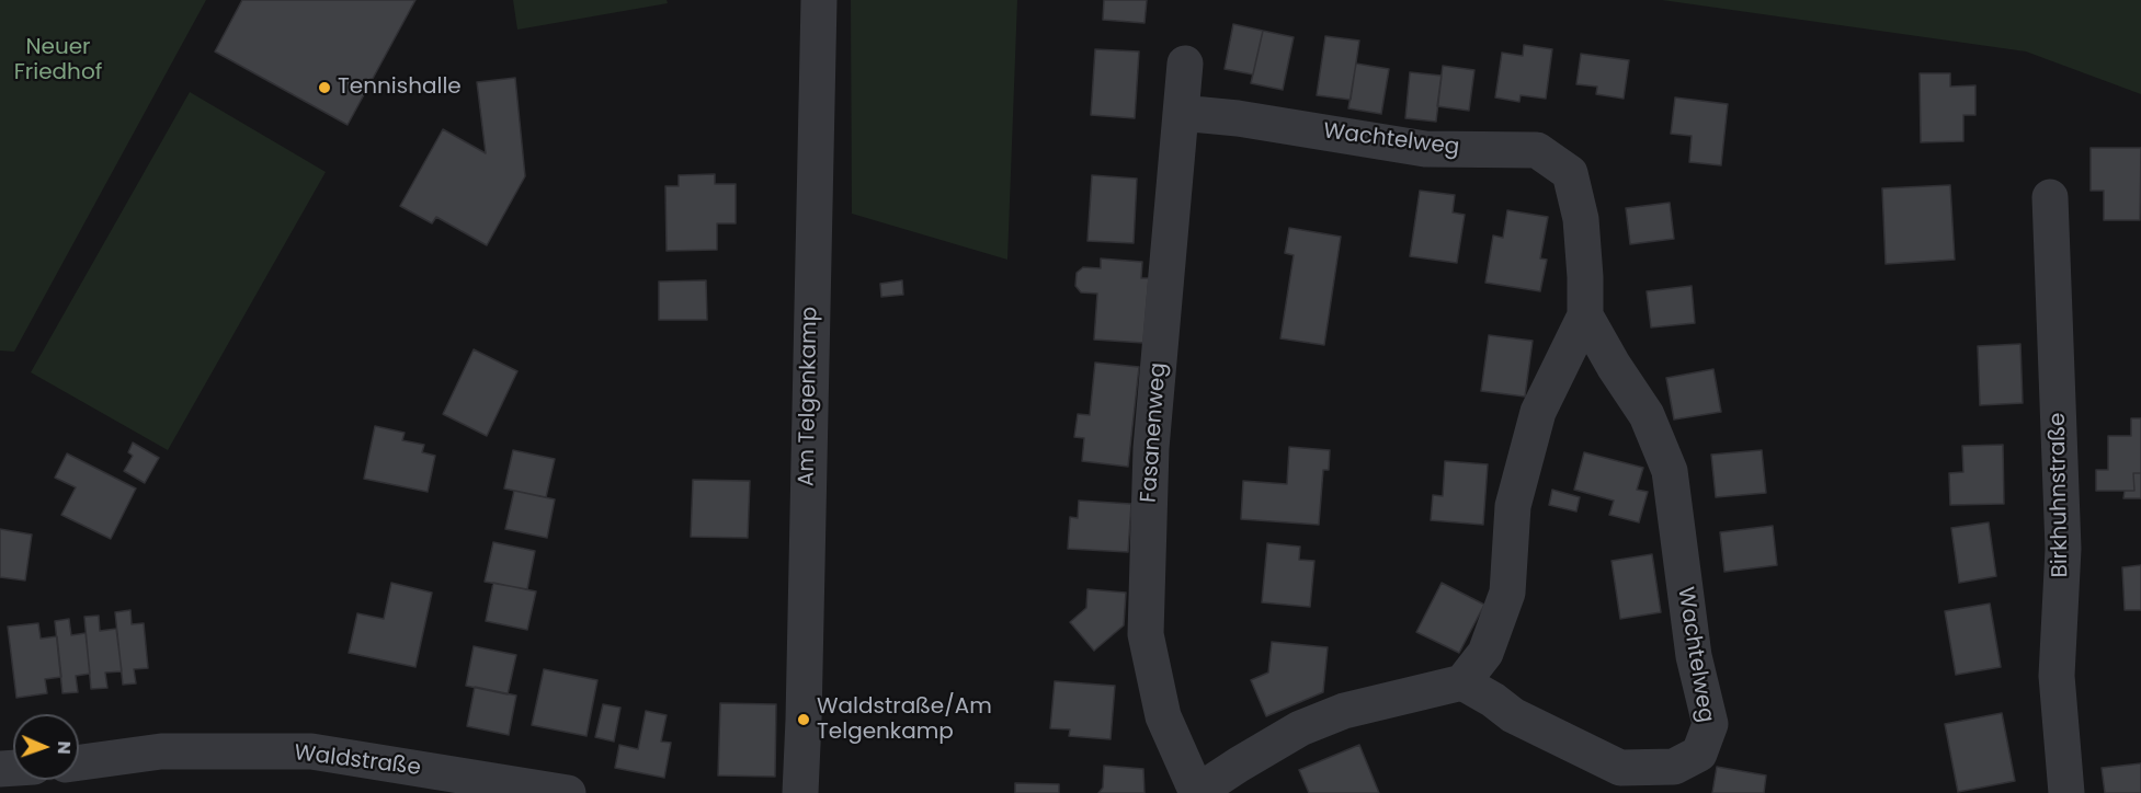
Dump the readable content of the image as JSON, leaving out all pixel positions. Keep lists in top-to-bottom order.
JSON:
{
  "streets": {
    "street": [
      "Wachtelweg",
      "Am Telgenkamp",
      "Fasanenweg",
      "Birkhuhnstraße",
      "Waldstraße"
    ]
  },
  "crossings": [
    ["Wachtelweg", "Fasanenweg"]
  ],
  "parks": ["Neuer Friedhof"],
  "places": ["Tennishalle", "Waldstraße/Am Telgenkamp"],
  "north": "right"
}
